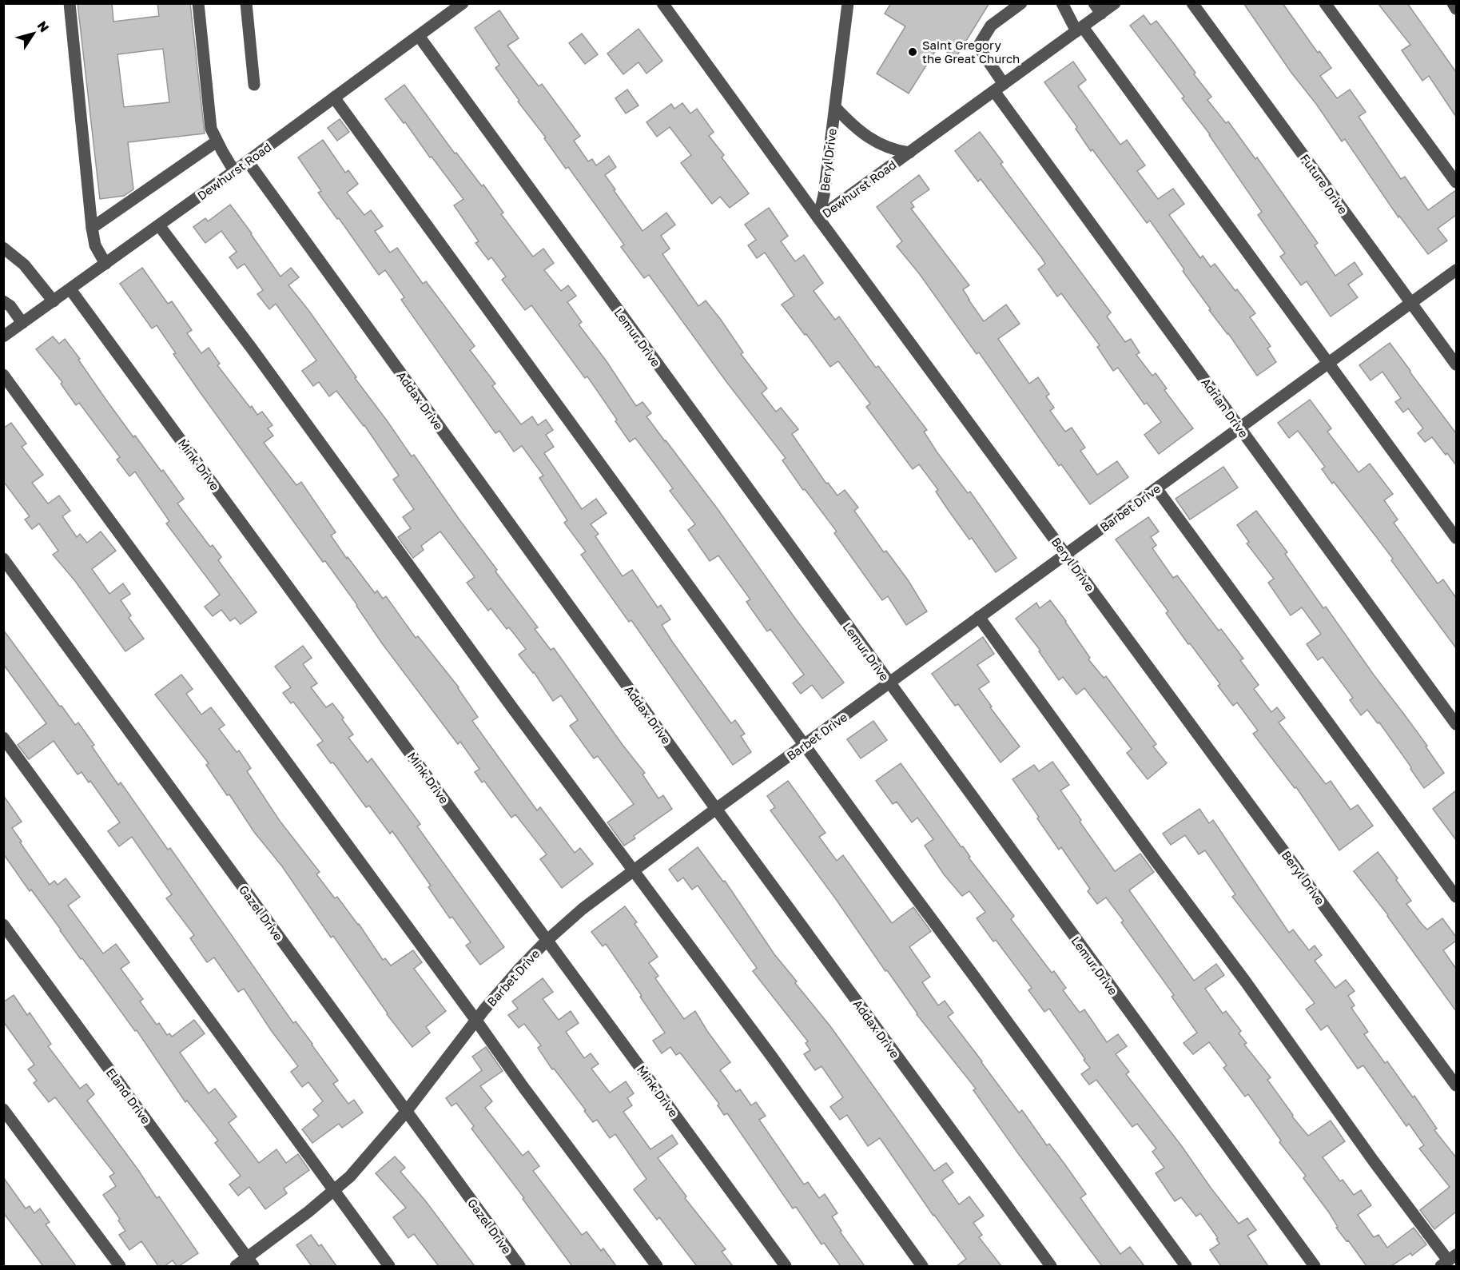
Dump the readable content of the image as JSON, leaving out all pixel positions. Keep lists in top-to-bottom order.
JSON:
{
  "streets": {
    "street": [
      "Beryl Drive",
      "Dewhurst Road",
      "Future Drive",
      "Lemur Drive",
      "Addax Drive",
      "Adrian Drive",
      "Mink Drive",
      "Barbet Drive",
      "Gazel Drive",
      "Eland Drive"
    ]
  },
  "crossings": [
    ["Beryl Drive", "Dewhurst Road"],
    ["Beryl Drive", "Barbet Drive"],
    ["Dewhurst Road", "Lemur Drive"],
    ["Dewhurst Road", "Addax Drive"],
    ["Dewhurst Road", "Adrian Drive"],
    ["Dewhurst Road", "Mink Drive"],
    ["Future Drive", "Barbet Drive"],
    ["Lemur Drive", "Barbet Drive"],
    ["Addax Drive", "Barbet Drive"],
    ["Adrian Drive", "Barbet Drive"],
    ["Mink Drive", "Barbet Drive"],
    ["Barbet Drive", "Gazel Drive"],
    ["Barbet Drive", "Eland Drive"]
  ],
  "places": ["Saint Gregory the Great Church"],
  "north": "top right"
}
